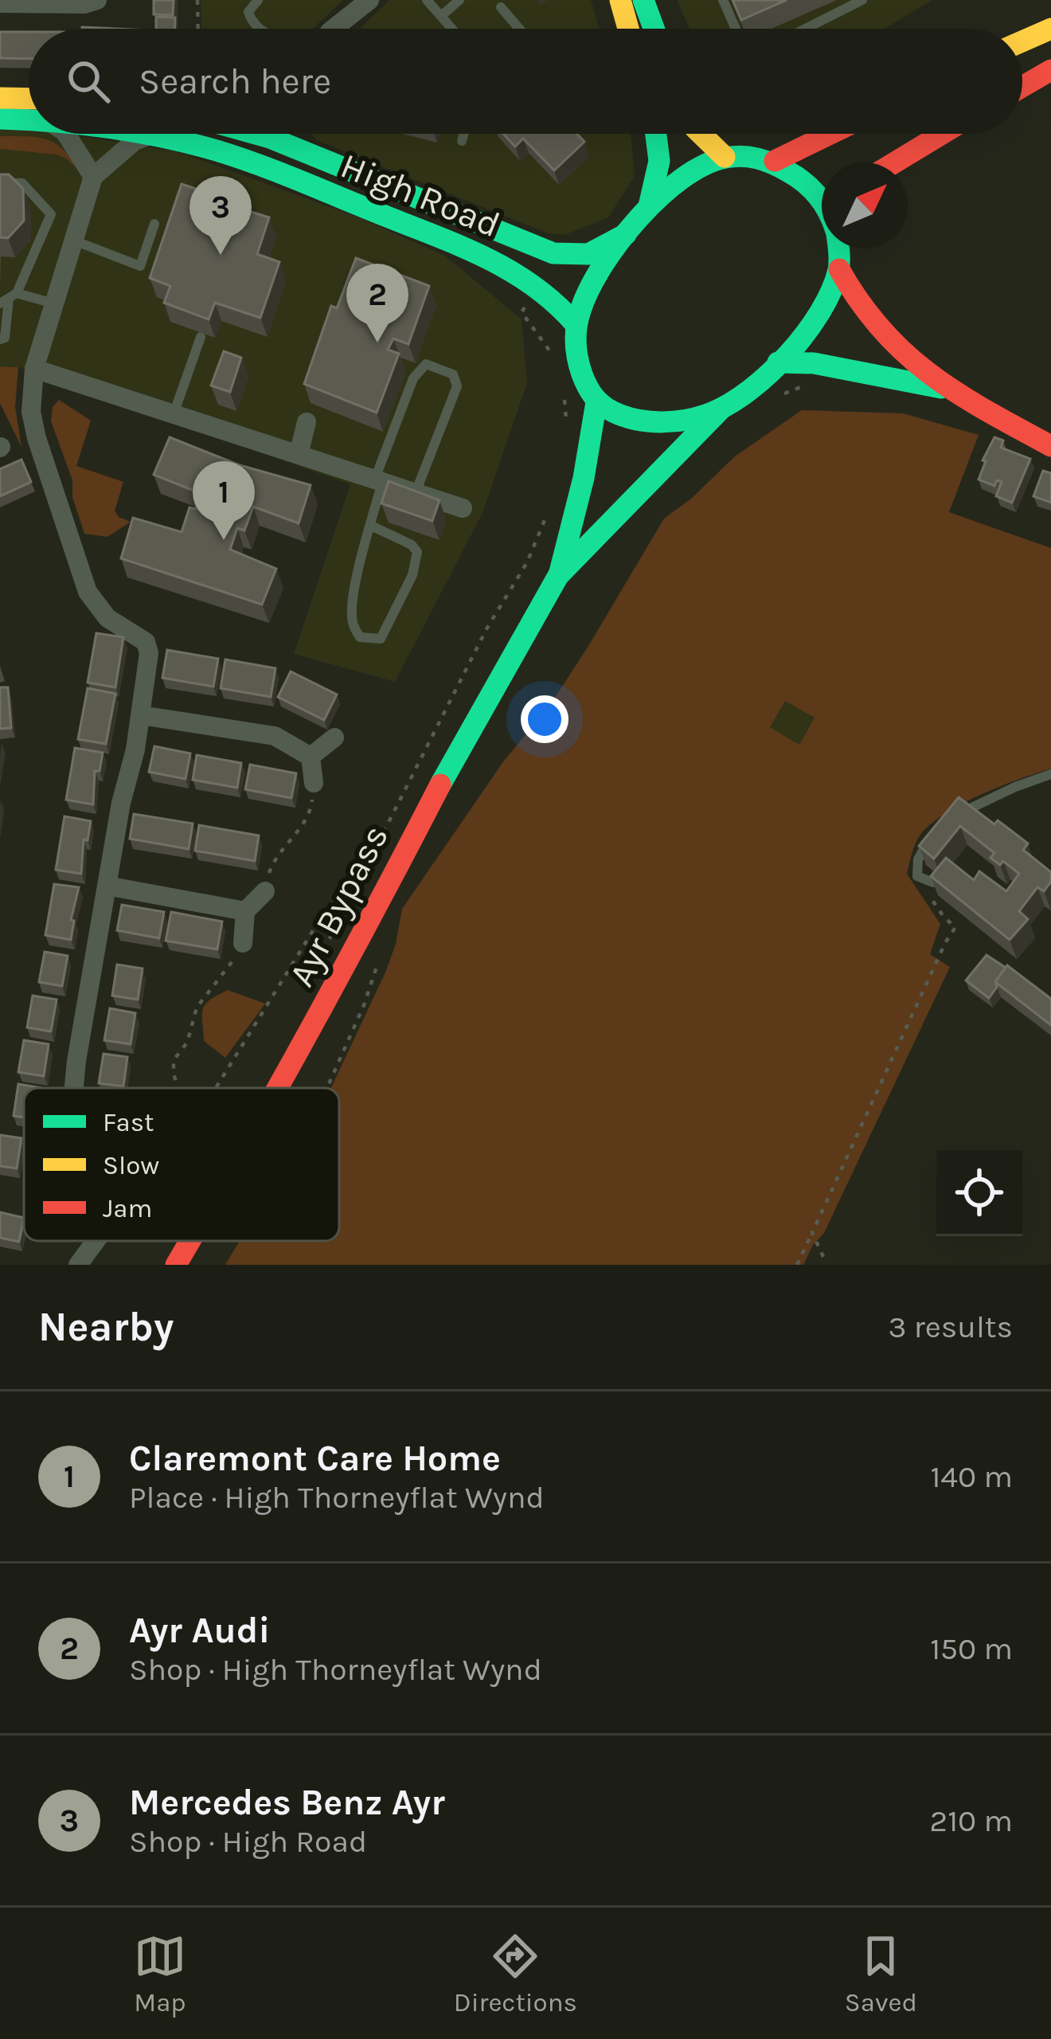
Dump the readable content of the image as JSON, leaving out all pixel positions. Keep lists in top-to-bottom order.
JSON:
{
  "streets": {
    "main road": ["High Road", "Ayr Bypass"]
  },
  "legend": ["Fast", "Slow", "Jam"],
  "north": "top right",
  "page": {
    "search": "Search here",
    "pins": ["3", "2", "1"],
    "heading": ["Nearby", "3 results"],
    "list": [
      {
        "mark": "1",
        "name": "Claremont Care Home",
        "note": "Place · High Thorneyflat Wynd",
        "value": "140 m"
      },
      {
        "mark": "2",
        "name": "Ayr Audi",
        "note": "Shop · High Thorneyflat Wynd",
        "value": "150 m"
      },
      {
        "mark": "3",
        "name": "Mercedes Benz Ayr",
        "note": "Shop · High Road",
        "value": "210 m"
      }
    ],
    "nav": ["Map", "Directions", "Saved"]
  }
}
